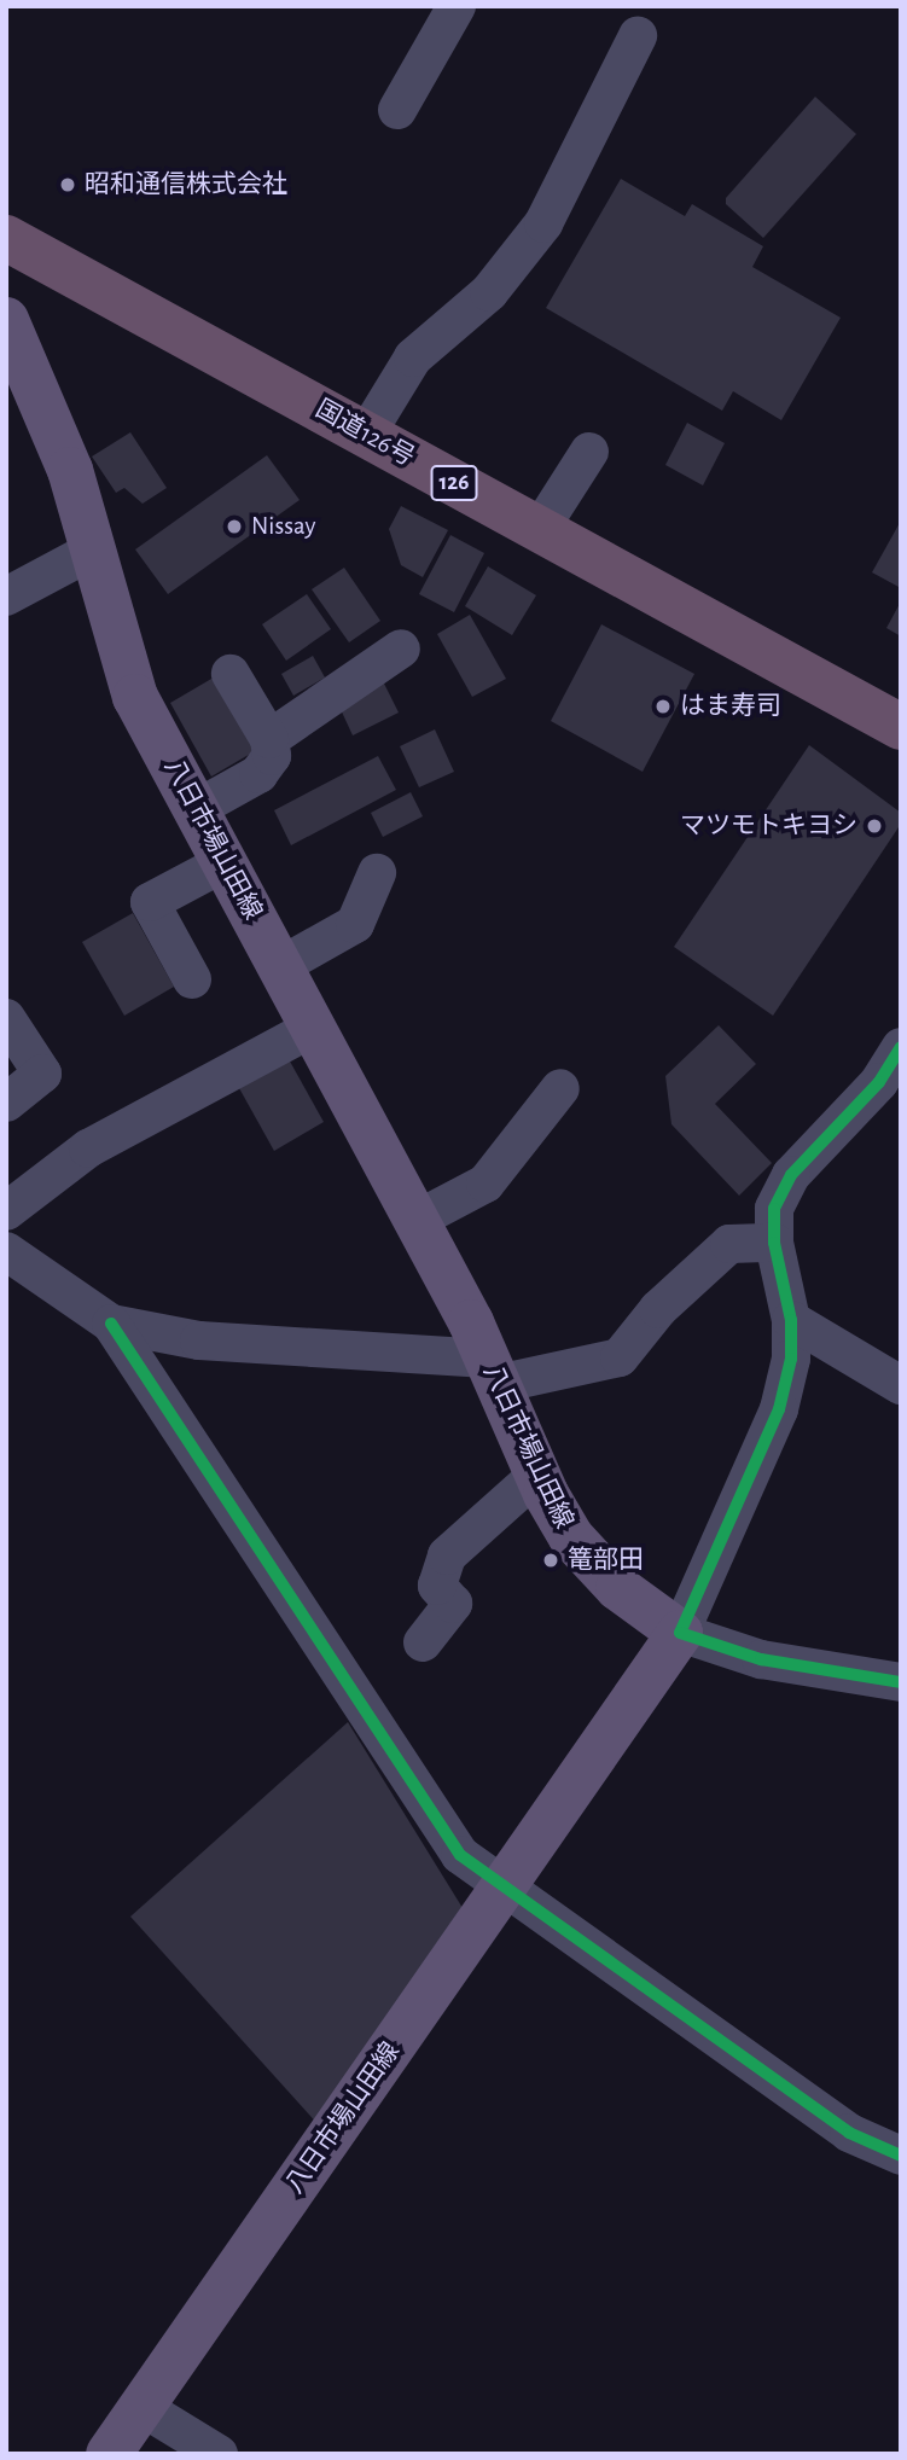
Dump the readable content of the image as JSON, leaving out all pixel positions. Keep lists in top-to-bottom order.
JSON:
{
  "streets": {
    "highway": ["国道126号", "126"],
    "main road": ["八日市場山田線"]
  },
  "places": [
    "昭和通信株式会社",
    "Nissay",
    "はま寿司",
    "マツモトキヨシ",
    "篭部田"
  ]
}
